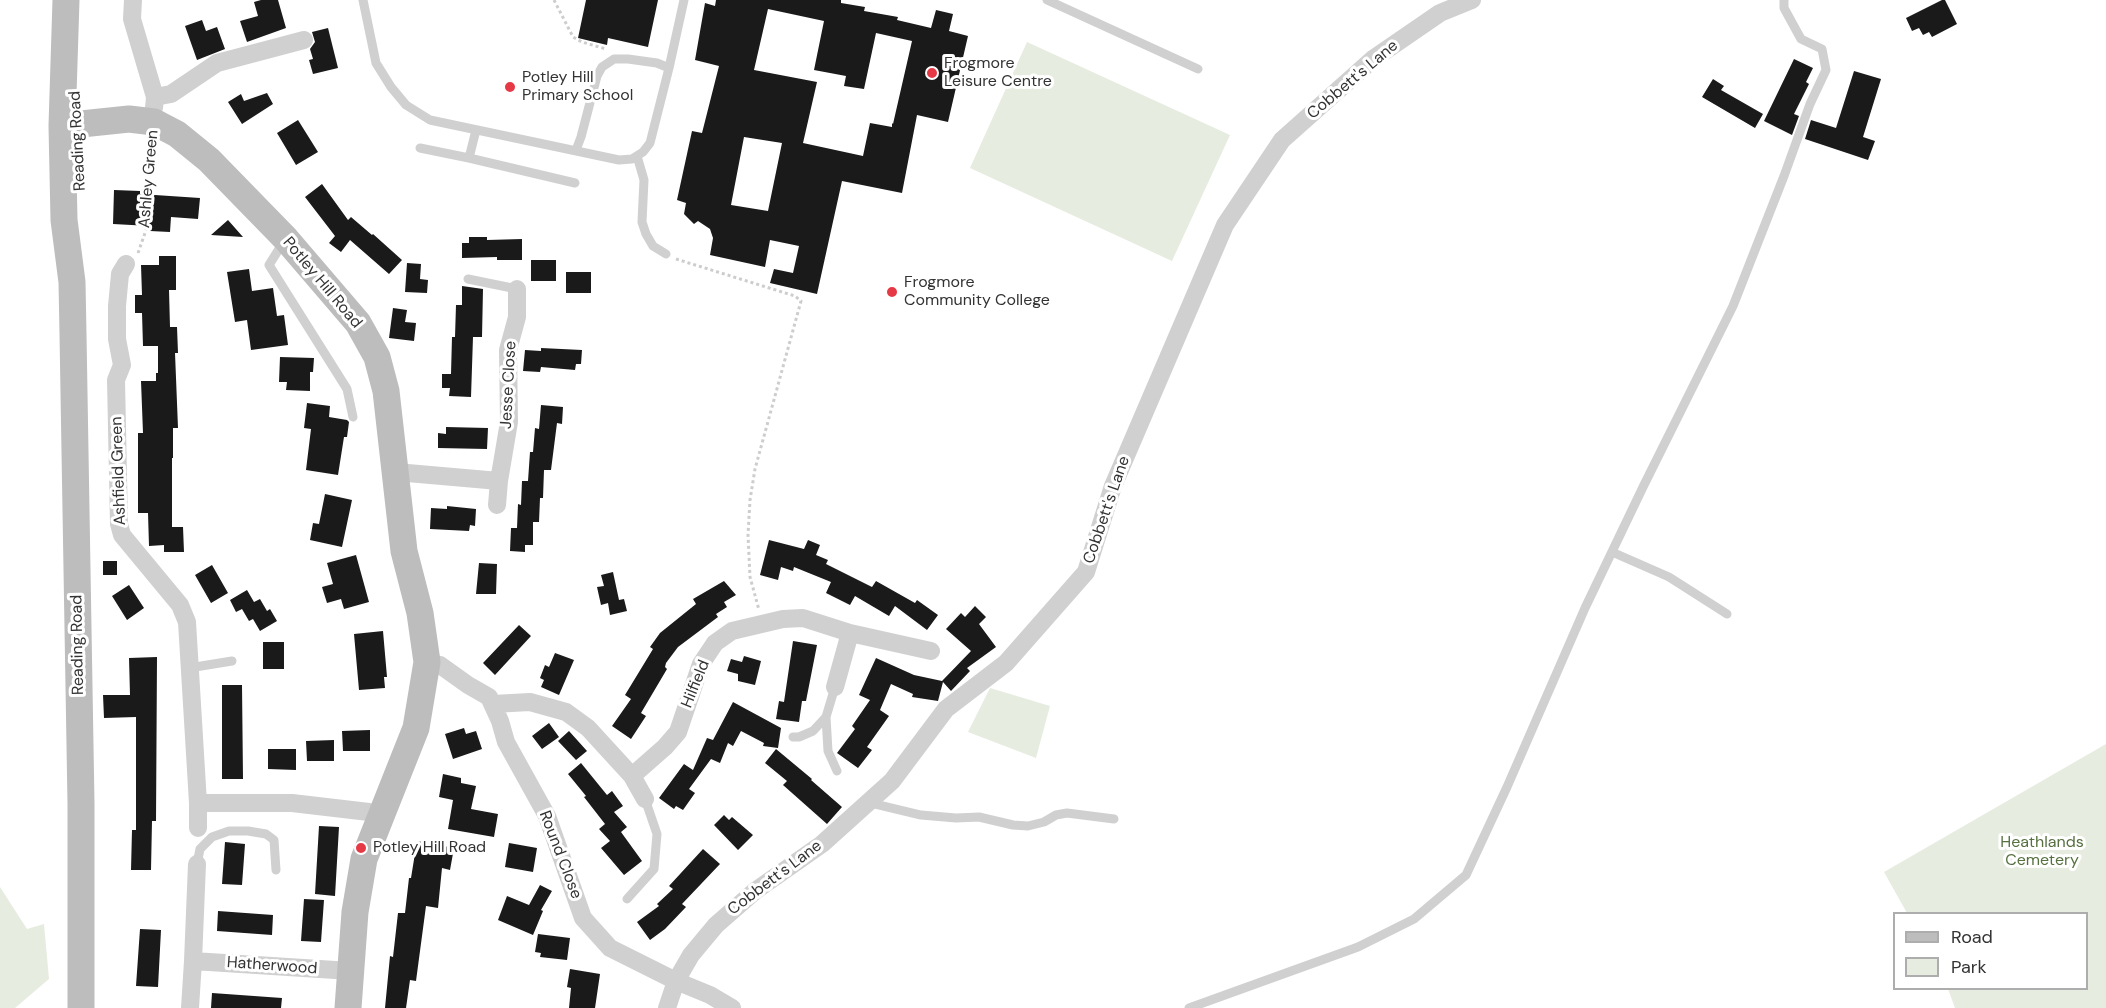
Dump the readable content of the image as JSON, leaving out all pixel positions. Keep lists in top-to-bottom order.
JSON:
{
  "streets": {
    "street": [
      "Cobbett's Lane",
      "Reading Road",
      "Potley Hill Road",
      "Jesse Close",
      "Ashfield Green",
      "Hilfield",
      "Round Close",
      "Hatherwood"
    ],
    "path": ["Ashley Green"]
  },
  "crossings": [
    ["Cobbett's Lane", "Round Close"],
    ["Reading Road", "Potley Hill Road"],
    ["Ashley Green", "Potley Hill Road"],
    ["Ashley Green", "Ashfield Green"],
    ["Potley Hill Road", "Hatherwood"]
  ],
  "parks": ["Heathlands Cemetery"],
  "places": [
    "Frogmore Leisure Centre",
    "Potley Hill Primary School",
    "Frogmore Community College",
    "Potley Hill Road"
  ],
  "legend": ["Road", "Park"]
}
